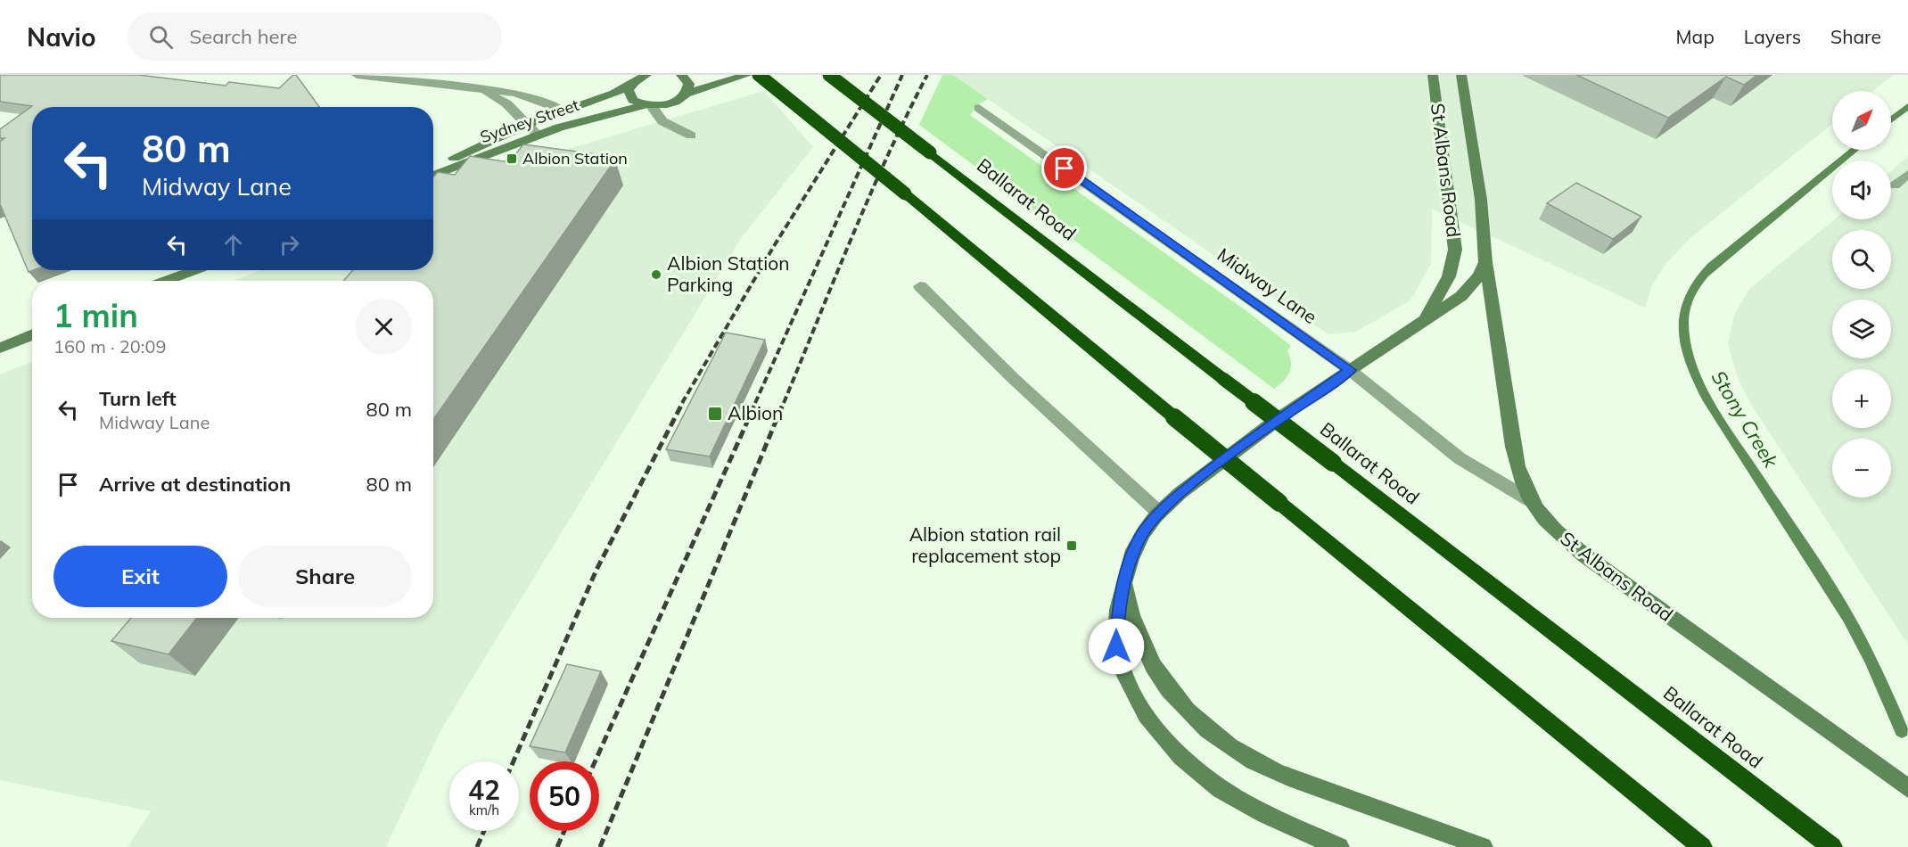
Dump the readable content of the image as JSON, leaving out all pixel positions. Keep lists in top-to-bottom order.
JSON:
{
  "streets": {
    "highway": ["Ballarat Road"],
    "main road": ["Sydney Street", "St Albans Road"],
    "street": ["Midway Lane"]
  },
  "crossings": [
    ["St Albans Road", "Midway Lane"]
  ],
  "water": ["Stony Creek"],
  "places": {
    "transit": ["Albion Station", "Albion", "Albion station rail replacement stop"],
    "other": ["Albion Station Parking"]
  },
  "north": "top right",
  "page": {
    "header": "Navio",
    "search": "Search here",
    "nav": ["Map", "Layers", "Share"],
    "map_buttons": ["+", "−"],
    "turn": ["80 m", "Midway Lane"],
    "heading": ["1 min", "160 m · 20:09"],
    "list": [
      {
        "name": "Turn left",
        "note": "Midway Lane",
        "value": "80 m"
      },
      {
        "name": "Arrive at destination",
        "value": "80 m"
      }
    ],
    "buttons": ["Exit", "Share"],
    "speed": "42 km/h",
    "limit": "50"
  }
}
